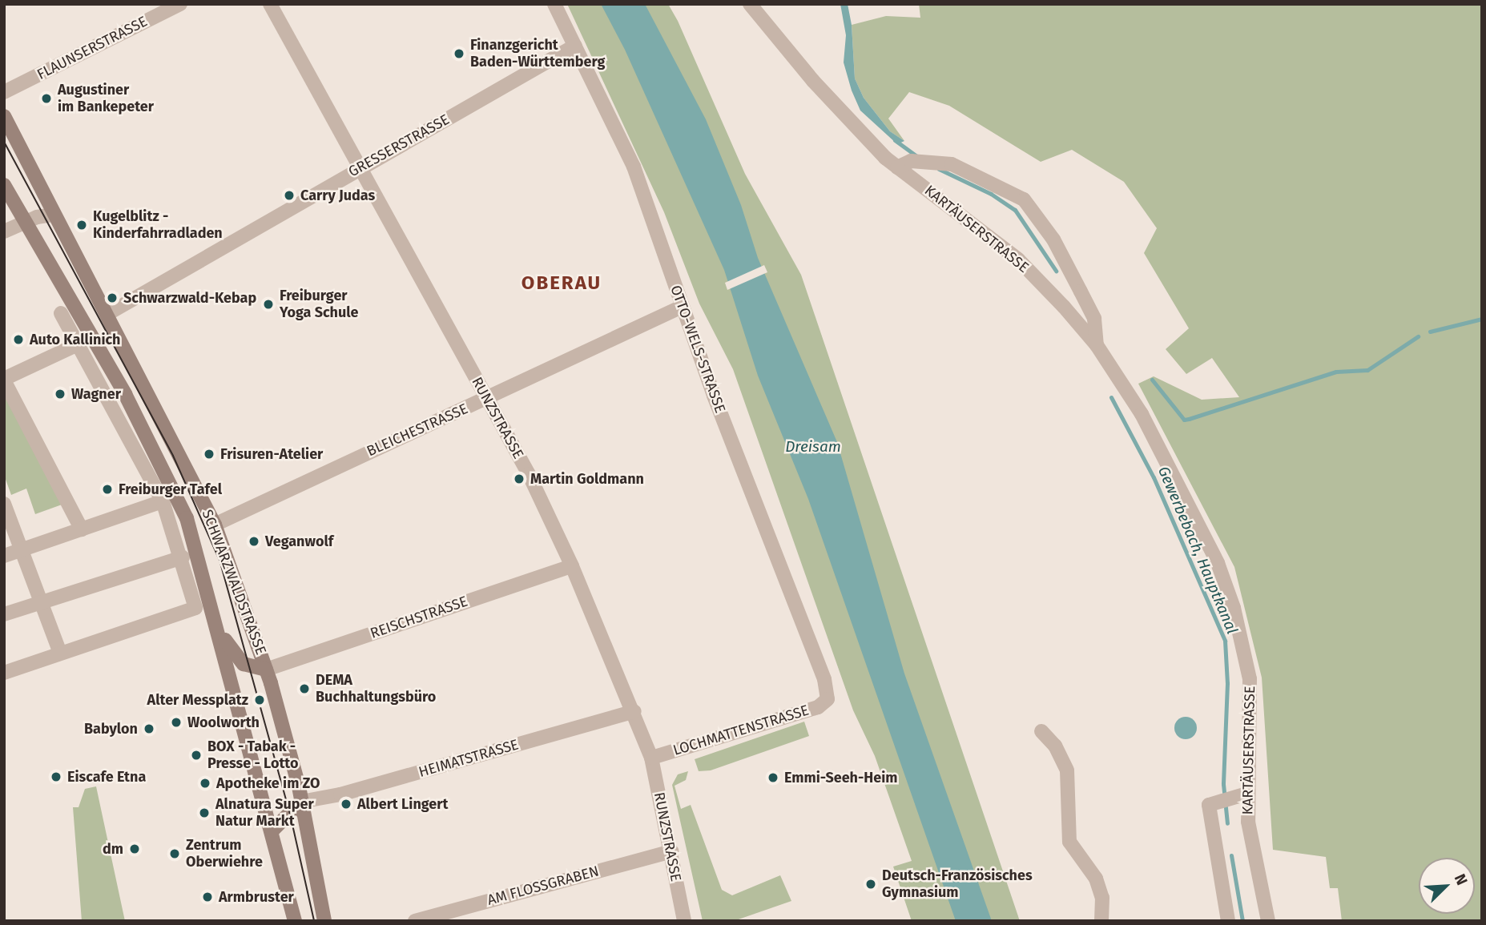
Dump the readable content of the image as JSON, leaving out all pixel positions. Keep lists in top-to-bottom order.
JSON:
{
  "streets": {
    "main road": ["SCHWARZWALDSTRASSE"],
    "street": [
      "FLAUNSERSTRASSE",
      "GRESSERSTRASSE",
      "KARTÄUSERSTRASSE",
      "OTTO-WELS-STRASSE",
      "RUNZSTRASSE",
      "BLEICHESTRASSE",
      "REISCHSTRASSE",
      "LOCHMATTENSTRASSE",
      "HEIMATSTRASSE",
      "AM FLOSSGRABEN"
    ]
  },
  "crossings": [
    ["GRESSERSTRASSE", "OTTO-WELS-STRASSE"],
    ["GRESSERSTRASSE", "RUNZSTRASSE"],
    ["GRESSERSTRASSE", "SCHWARZWALDSTRASSE"],
    ["OTTO-WELS-STRASSE", "BLEICHESTRASSE"],
    ["OTTO-WELS-STRASSE", "LOCHMATTENSTRASSE"],
    ["RUNZSTRASSE", "BLEICHESTRASSE"],
    ["RUNZSTRASSE", "REISCHSTRASSE"],
    ["RUNZSTRASSE", "LOCHMATTENSTRASSE"],
    ["RUNZSTRASSE", "HEIMATSTRASSE"],
    ["RUNZSTRASSE", "AM FLOSSGRABEN"],
    ["BLEICHESTRASSE", "SCHWARZWALDSTRASSE"],
    ["SCHWARZWALDSTRASSE", "REISCHSTRASSE"],
    ["SCHWARZWALDSTRASSE", "HEIMATSTRASSE"]
  ],
  "districts": ["OBERAU"],
  "water": ["Dreisam", "Gewerbebach, Hauptkanal"],
  "places": [
    "Finanzgericht Baden-Württemberg",
    "Augustiner im Bankepeter",
    "Carry Judas",
    "Kugelblitz - Kinderfahrradladen",
    "Schwarzwald-Kebap",
    "Freiburger Yoga Schule",
    "Auto Kallinich",
    "Wagner",
    "Frisuren-Atelier",
    "Martin Goldmann",
    "Freiburger Tafel",
    "Veganwolf",
    "DEMA Buchhaltungsbüro",
    "Alter Messplatz",
    "Woolworth",
    "Babylon",
    "BOX - Tabak - Presse - Lotto",
    "Eiscafe Etna",
    "Emmi-Seeh-Heim",
    "Apotheke im ZO",
    "Albert Lingert",
    "Alnatura Super Natur Markt",
    "dm",
    "Zentrum Oberwiehre",
    "Deutsch-Französisches Gymnasium",
    "Armbruster"
  ],
  "north": "top right"
}
